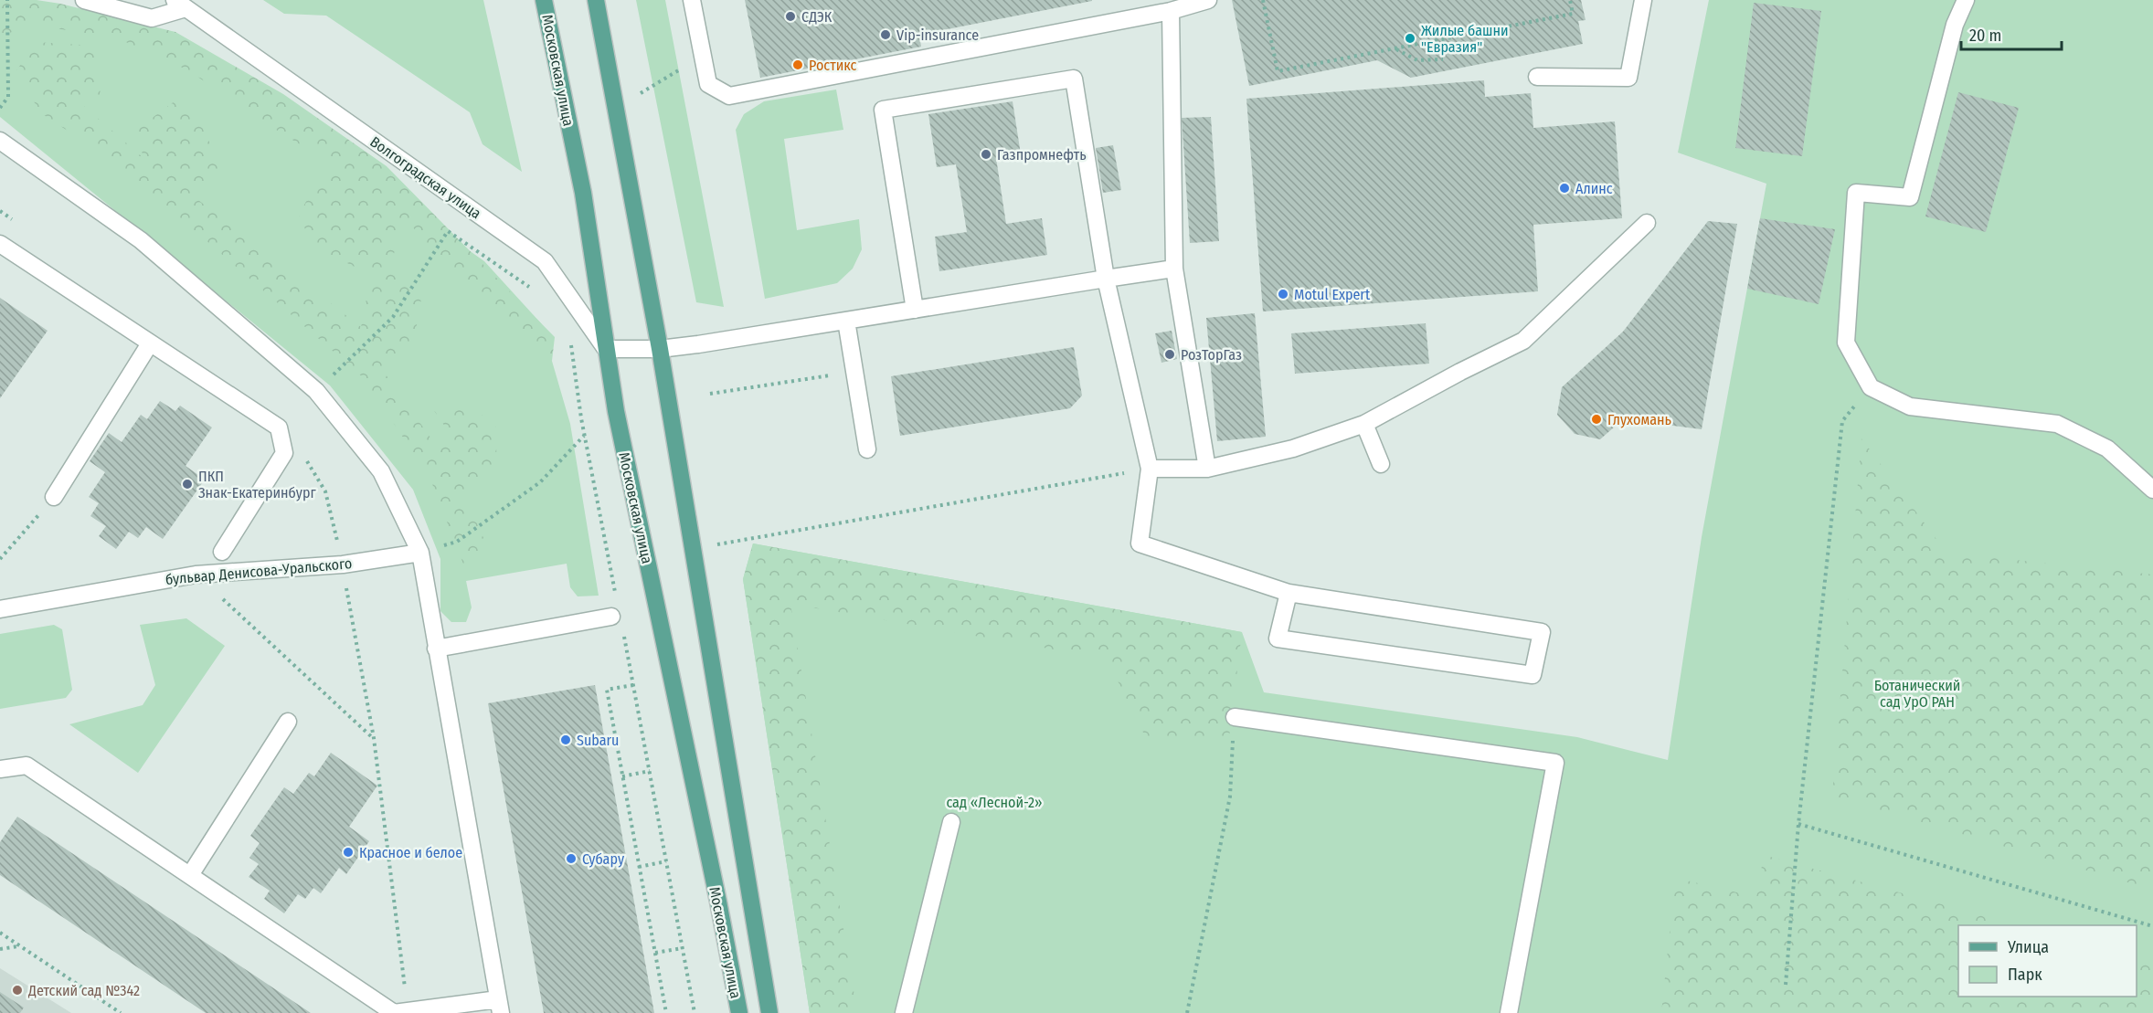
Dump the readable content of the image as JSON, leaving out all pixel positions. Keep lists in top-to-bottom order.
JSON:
{
  "streets": {
    "main road": ["Московская улица"],
    "street": ["Волгоградская улица", "бульвар Денисова-Уральского"]
  },
  "crossings": [
    ["Московская улица", "Волгоградская улица"]
  ],
  "parks": ["Ботанический сад УрО РАН", "сад «Лесной-2»"],
  "places": [
    "СДЭК",
    "Vip-insurance",
    "Жилые башни \"Евразия\"",
    "Ростикс",
    "Газпромнефть",
    "Алинс",
    "Motul Expert",
    "РозТорГаз",
    "Глухомань",
    "ПКП Знак-Екатеринбург",
    "Subaru",
    "Красное и белое",
    "Субару",
    "Детский сад №342"
  ],
  "legend": ["Улица", "Парк"],
  "scale_bar": "20 m"
}
